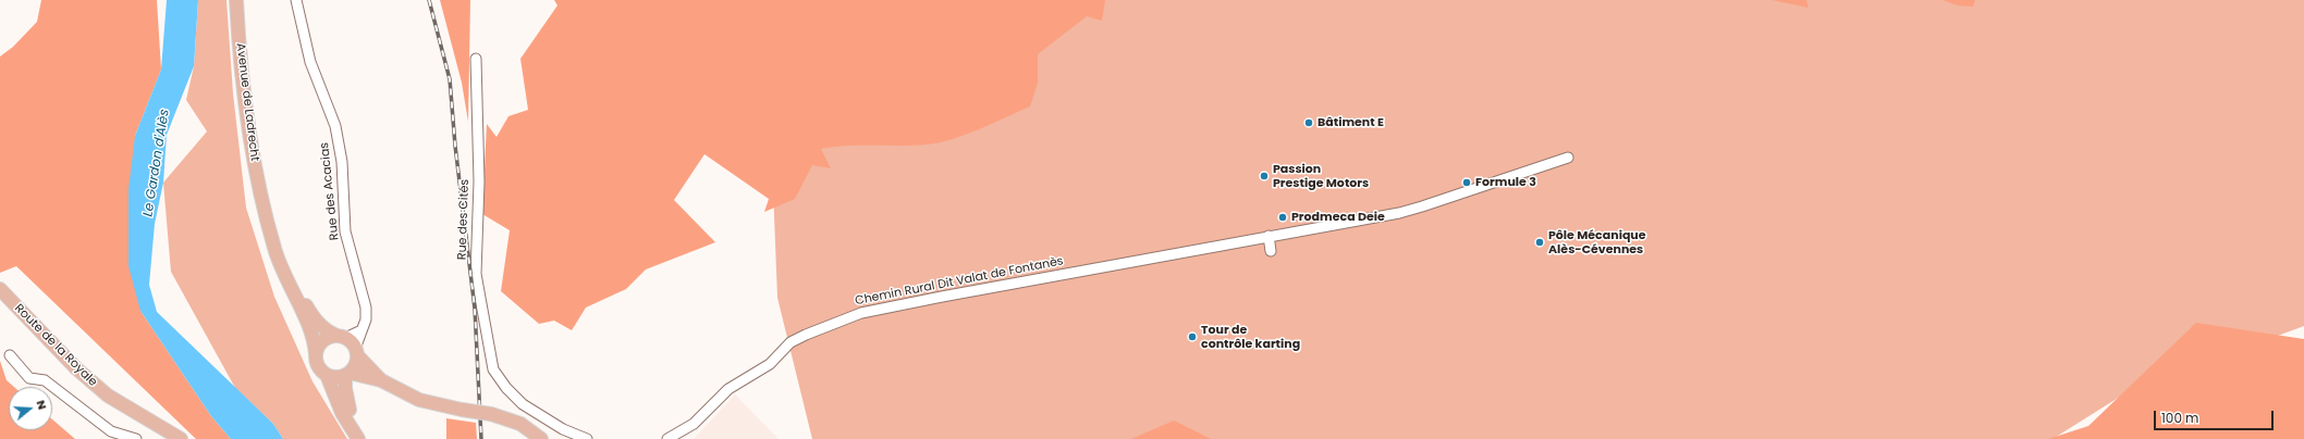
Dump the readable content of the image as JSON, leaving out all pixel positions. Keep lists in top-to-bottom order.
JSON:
{
  "streets": {
    "main road": ["Avenue de Ladrecht", "Route de la Royale"],
    "street": ["Rue des Acacias", "Rue des Cités", "Chemin Rural Dit Valat de Fontanès"]
  },
  "crossings": [
    ["Avenue de Ladrecht", "Rue des Acacias"]
  ],
  "water": ["Le Gardon d'Alès"],
  "places": [
    "Bâtiment E",
    "Passion Prestige Motors",
    "Formule 3",
    "Prodmeca Deie",
    "Pôle Mécanique Alès-Cévennes",
    "Tour de contrôle karting"
  ],
  "scale_bar": "100 m",
  "north": "right"
}
